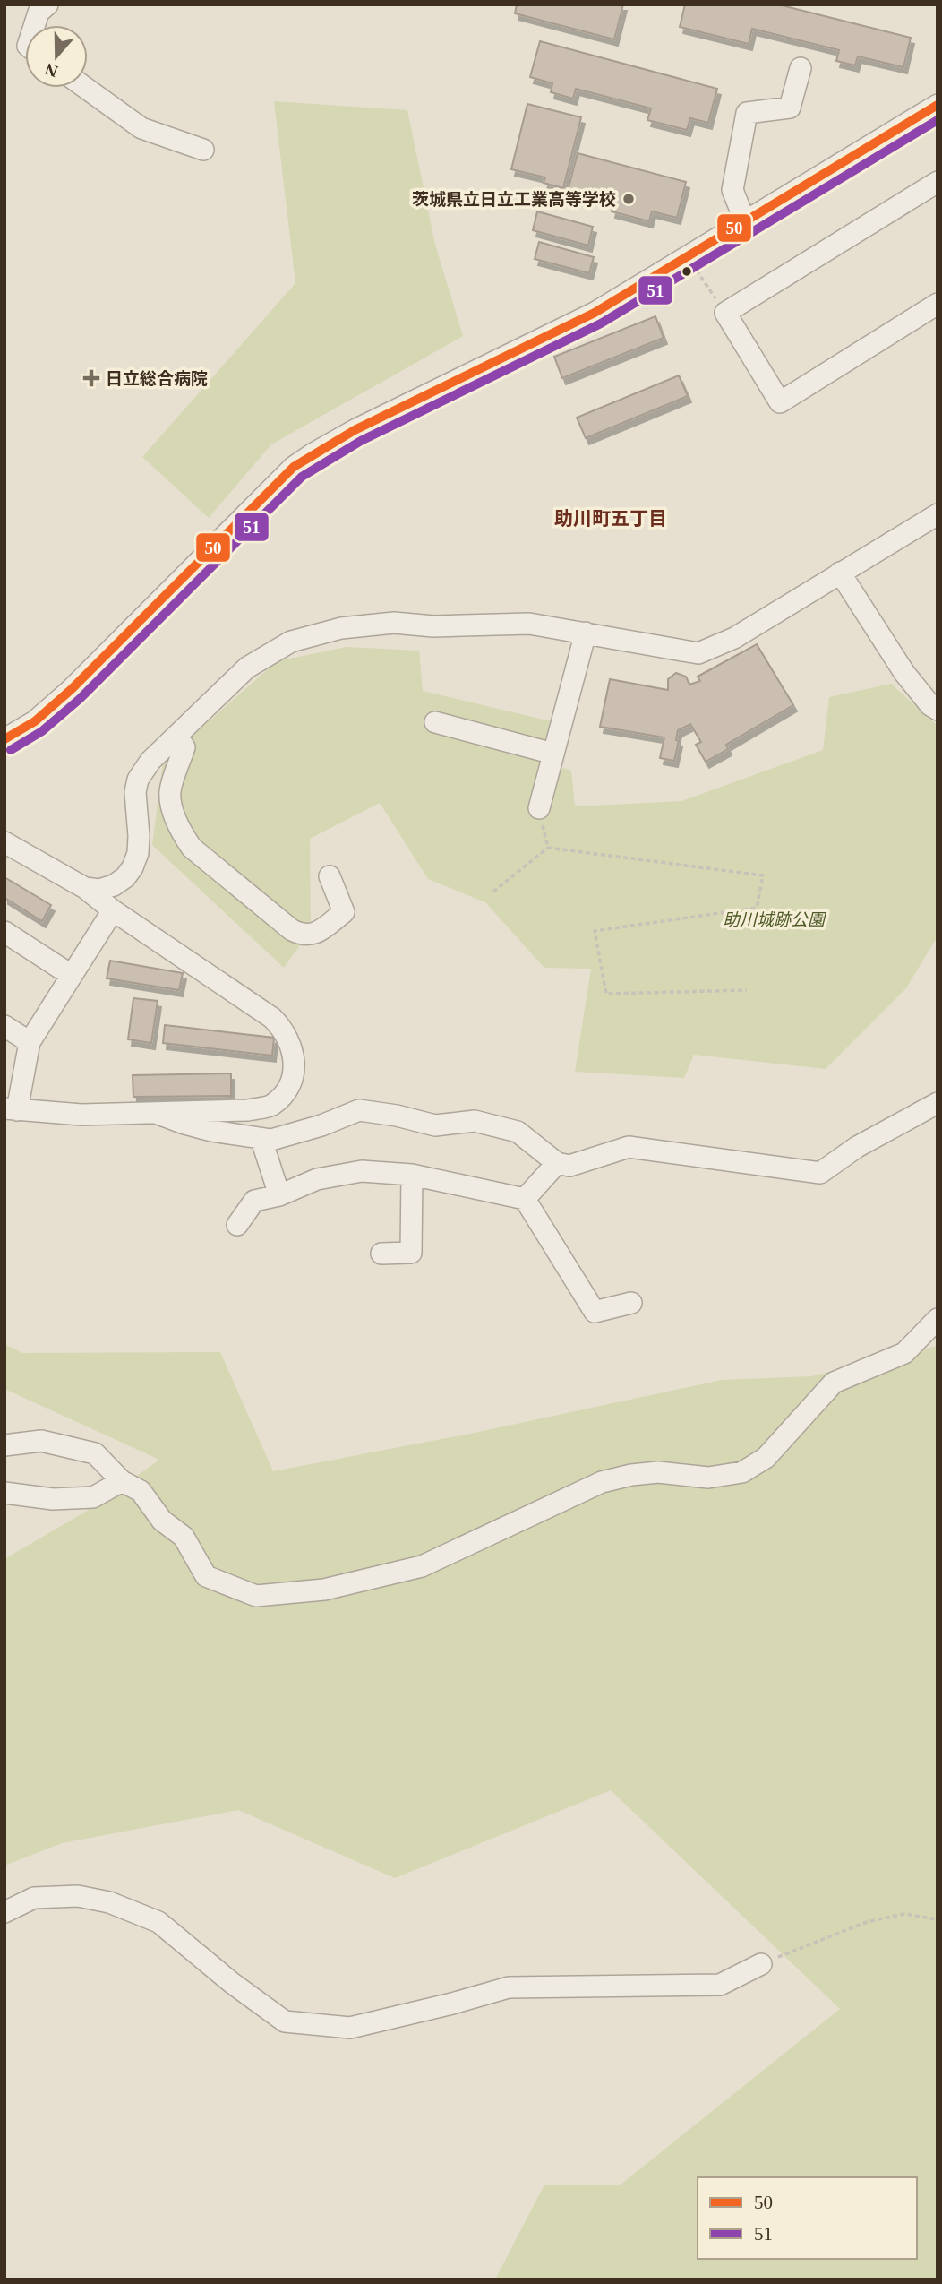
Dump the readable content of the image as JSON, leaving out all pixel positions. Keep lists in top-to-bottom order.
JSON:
{
  "districts": ["助川町五丁目"],
  "parks": ["助川城跡公園"],
  "places": {
    "other": ["茨城県立日立工業高等学校"],
    "health": ["日立総合病院"]
  },
  "lines": ["transit line 50", "transit line 51"],
  "legend": ["50", "51"],
  "north": "bottom"
}
